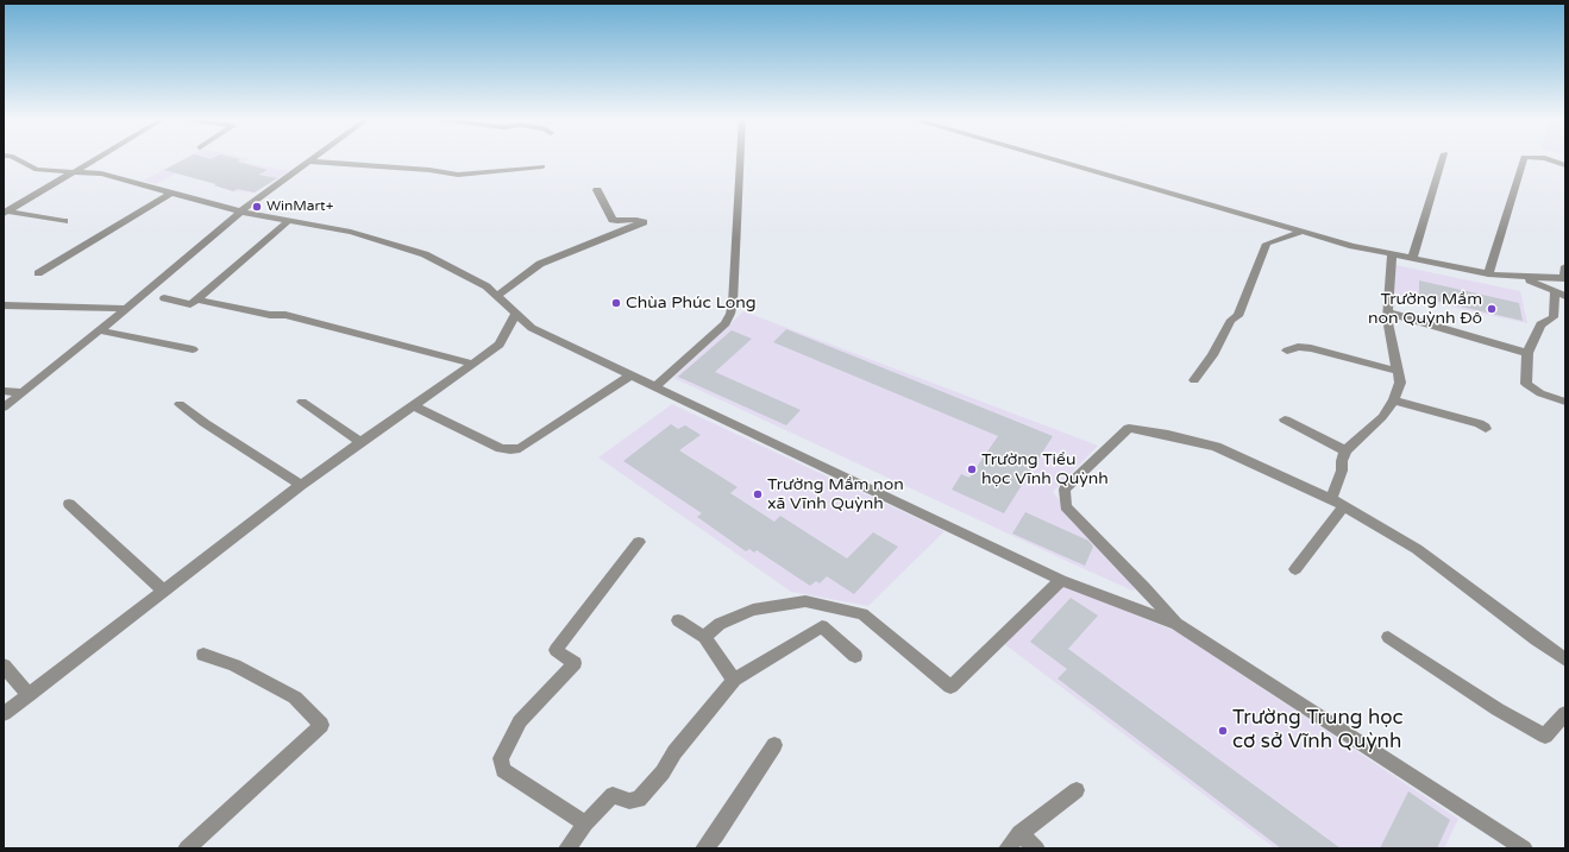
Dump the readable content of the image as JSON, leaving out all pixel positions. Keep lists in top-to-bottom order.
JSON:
{
  "places": [
    "WinMart+",
    "Chùa Phúc Long",
    "Trường Mầm non Quỳnh Đô",
    "Trường Tiểu học Vĩnh Quỳnh",
    "Trường Mầm non xã Vĩnh Quỳnh",
    "Trường Trung học cơ sở Vĩnh Quỳnh"
  ]
}
